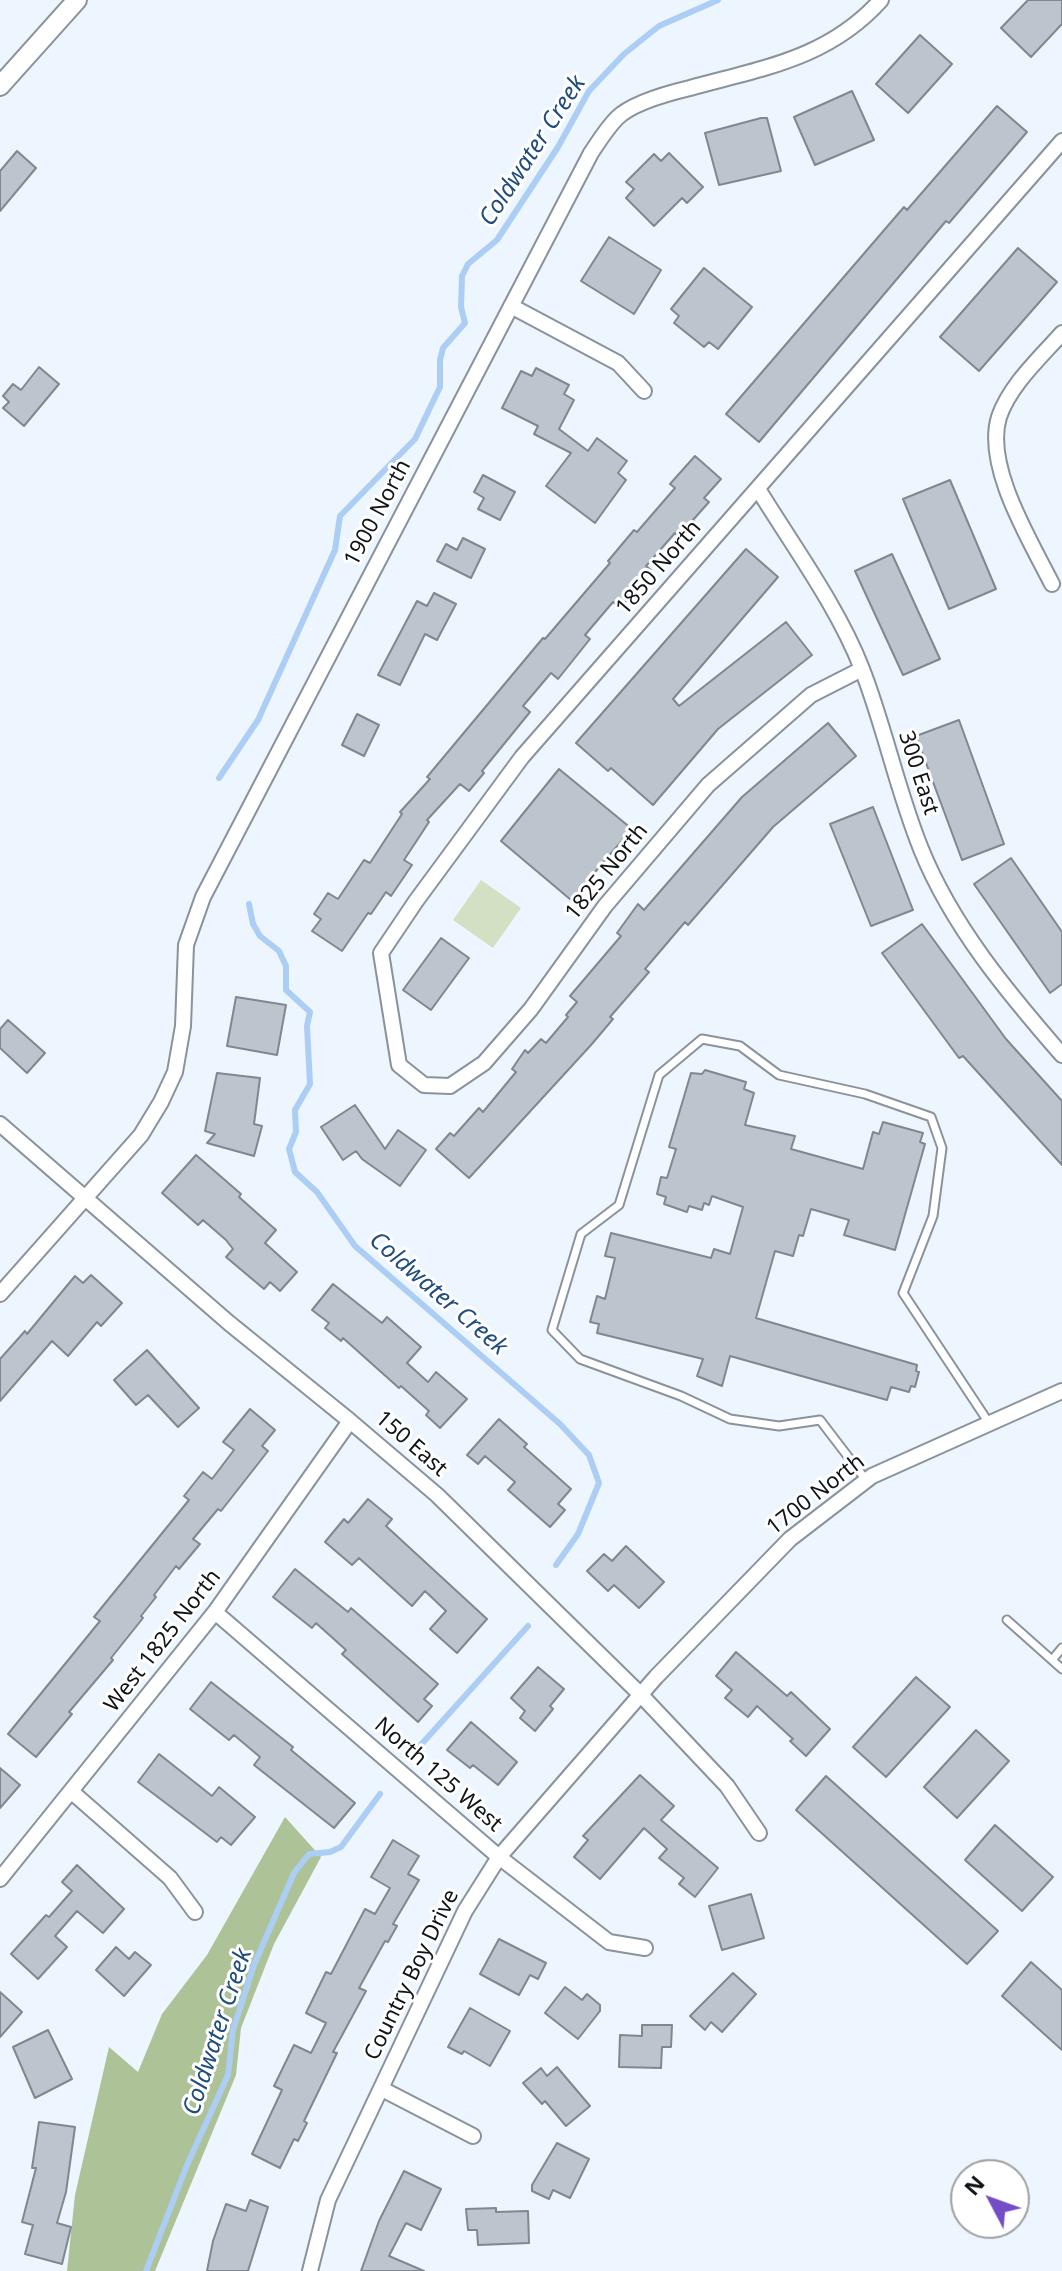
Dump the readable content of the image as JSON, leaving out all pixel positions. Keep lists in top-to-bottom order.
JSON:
{
  "streets": {
    "street": [
      "1900 North",
      "1850 North",
      "300 East",
      "1825 North",
      "150 East",
      "1700 North",
      "West 1825 North",
      "North 125 West",
      "Country Boy Drive"
    ]
  },
  "crossings": [
    ["1900 North", "150 East"],
    ["1850 North", "300 East"],
    ["1850 North", "1825 North"],
    ["300 East", "1825 North"],
    ["150 East", "1700 North"],
    ["150 East", "West 1825 North"],
    ["150 East", "Country Boy Drive"],
    ["1700 North", "Country Boy Drive"],
    ["West 1825 North", "North 125 West"],
    ["North 125 West", "Country Boy Drive"]
  ],
  "water": ["Coldwater Creek"],
  "north": "top left"
}
